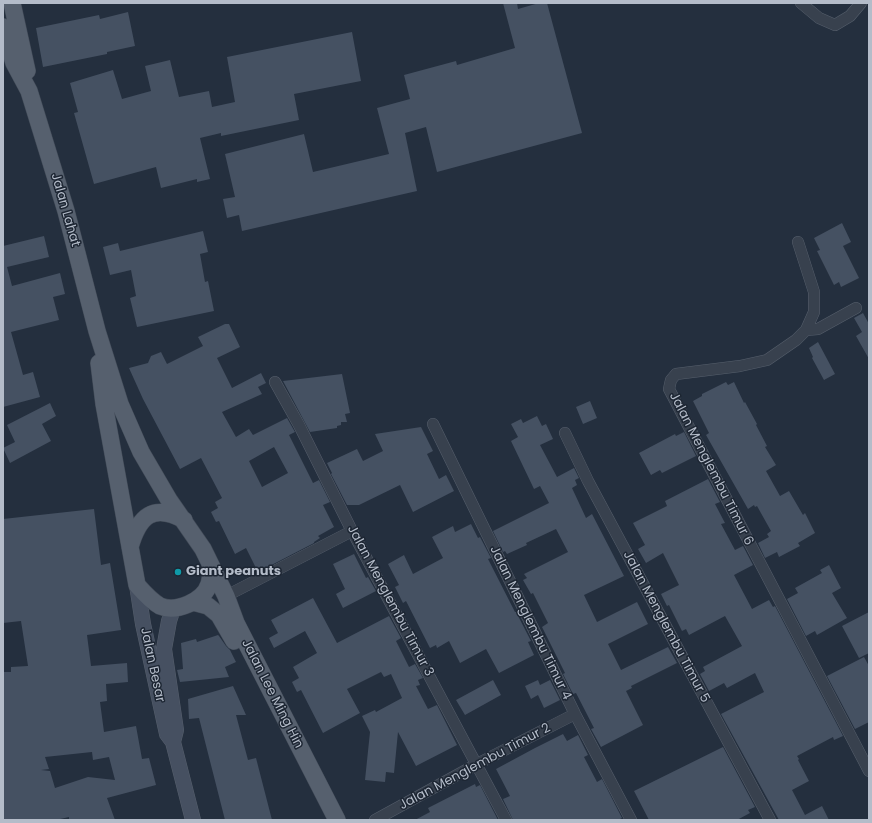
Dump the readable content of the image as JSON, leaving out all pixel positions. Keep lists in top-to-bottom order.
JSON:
{
  "streets": {
    "main road": ["Jalan Lahat", "Jalan Besar", "Jalan Lee Ming Hin"],
    "street": [
      "Jalan Menglembu Timur 6",
      "Jalan Menglembu Timur 3",
      "Jalan Menglembu Timur 4",
      "Jalan Menglembu Timur 5",
      "Jalan Menglembu Timur 2"
    ]
  },
  "crossings": [
    ["Jalan Lahat", "Jalan Besar"],
    ["Jalan Lahat", "Jalan Lee Ming Hin"],
    ["Jalan Menglembu Timur 3", "Jalan Menglembu Timur 2"],
    ["Jalan Menglembu Timur 4", "Jalan Menglembu Timur 2"],
    ["Jalan Besar", "Jalan Lee Ming Hin"]
  ],
  "places": ["Giant peanuts"]
}
